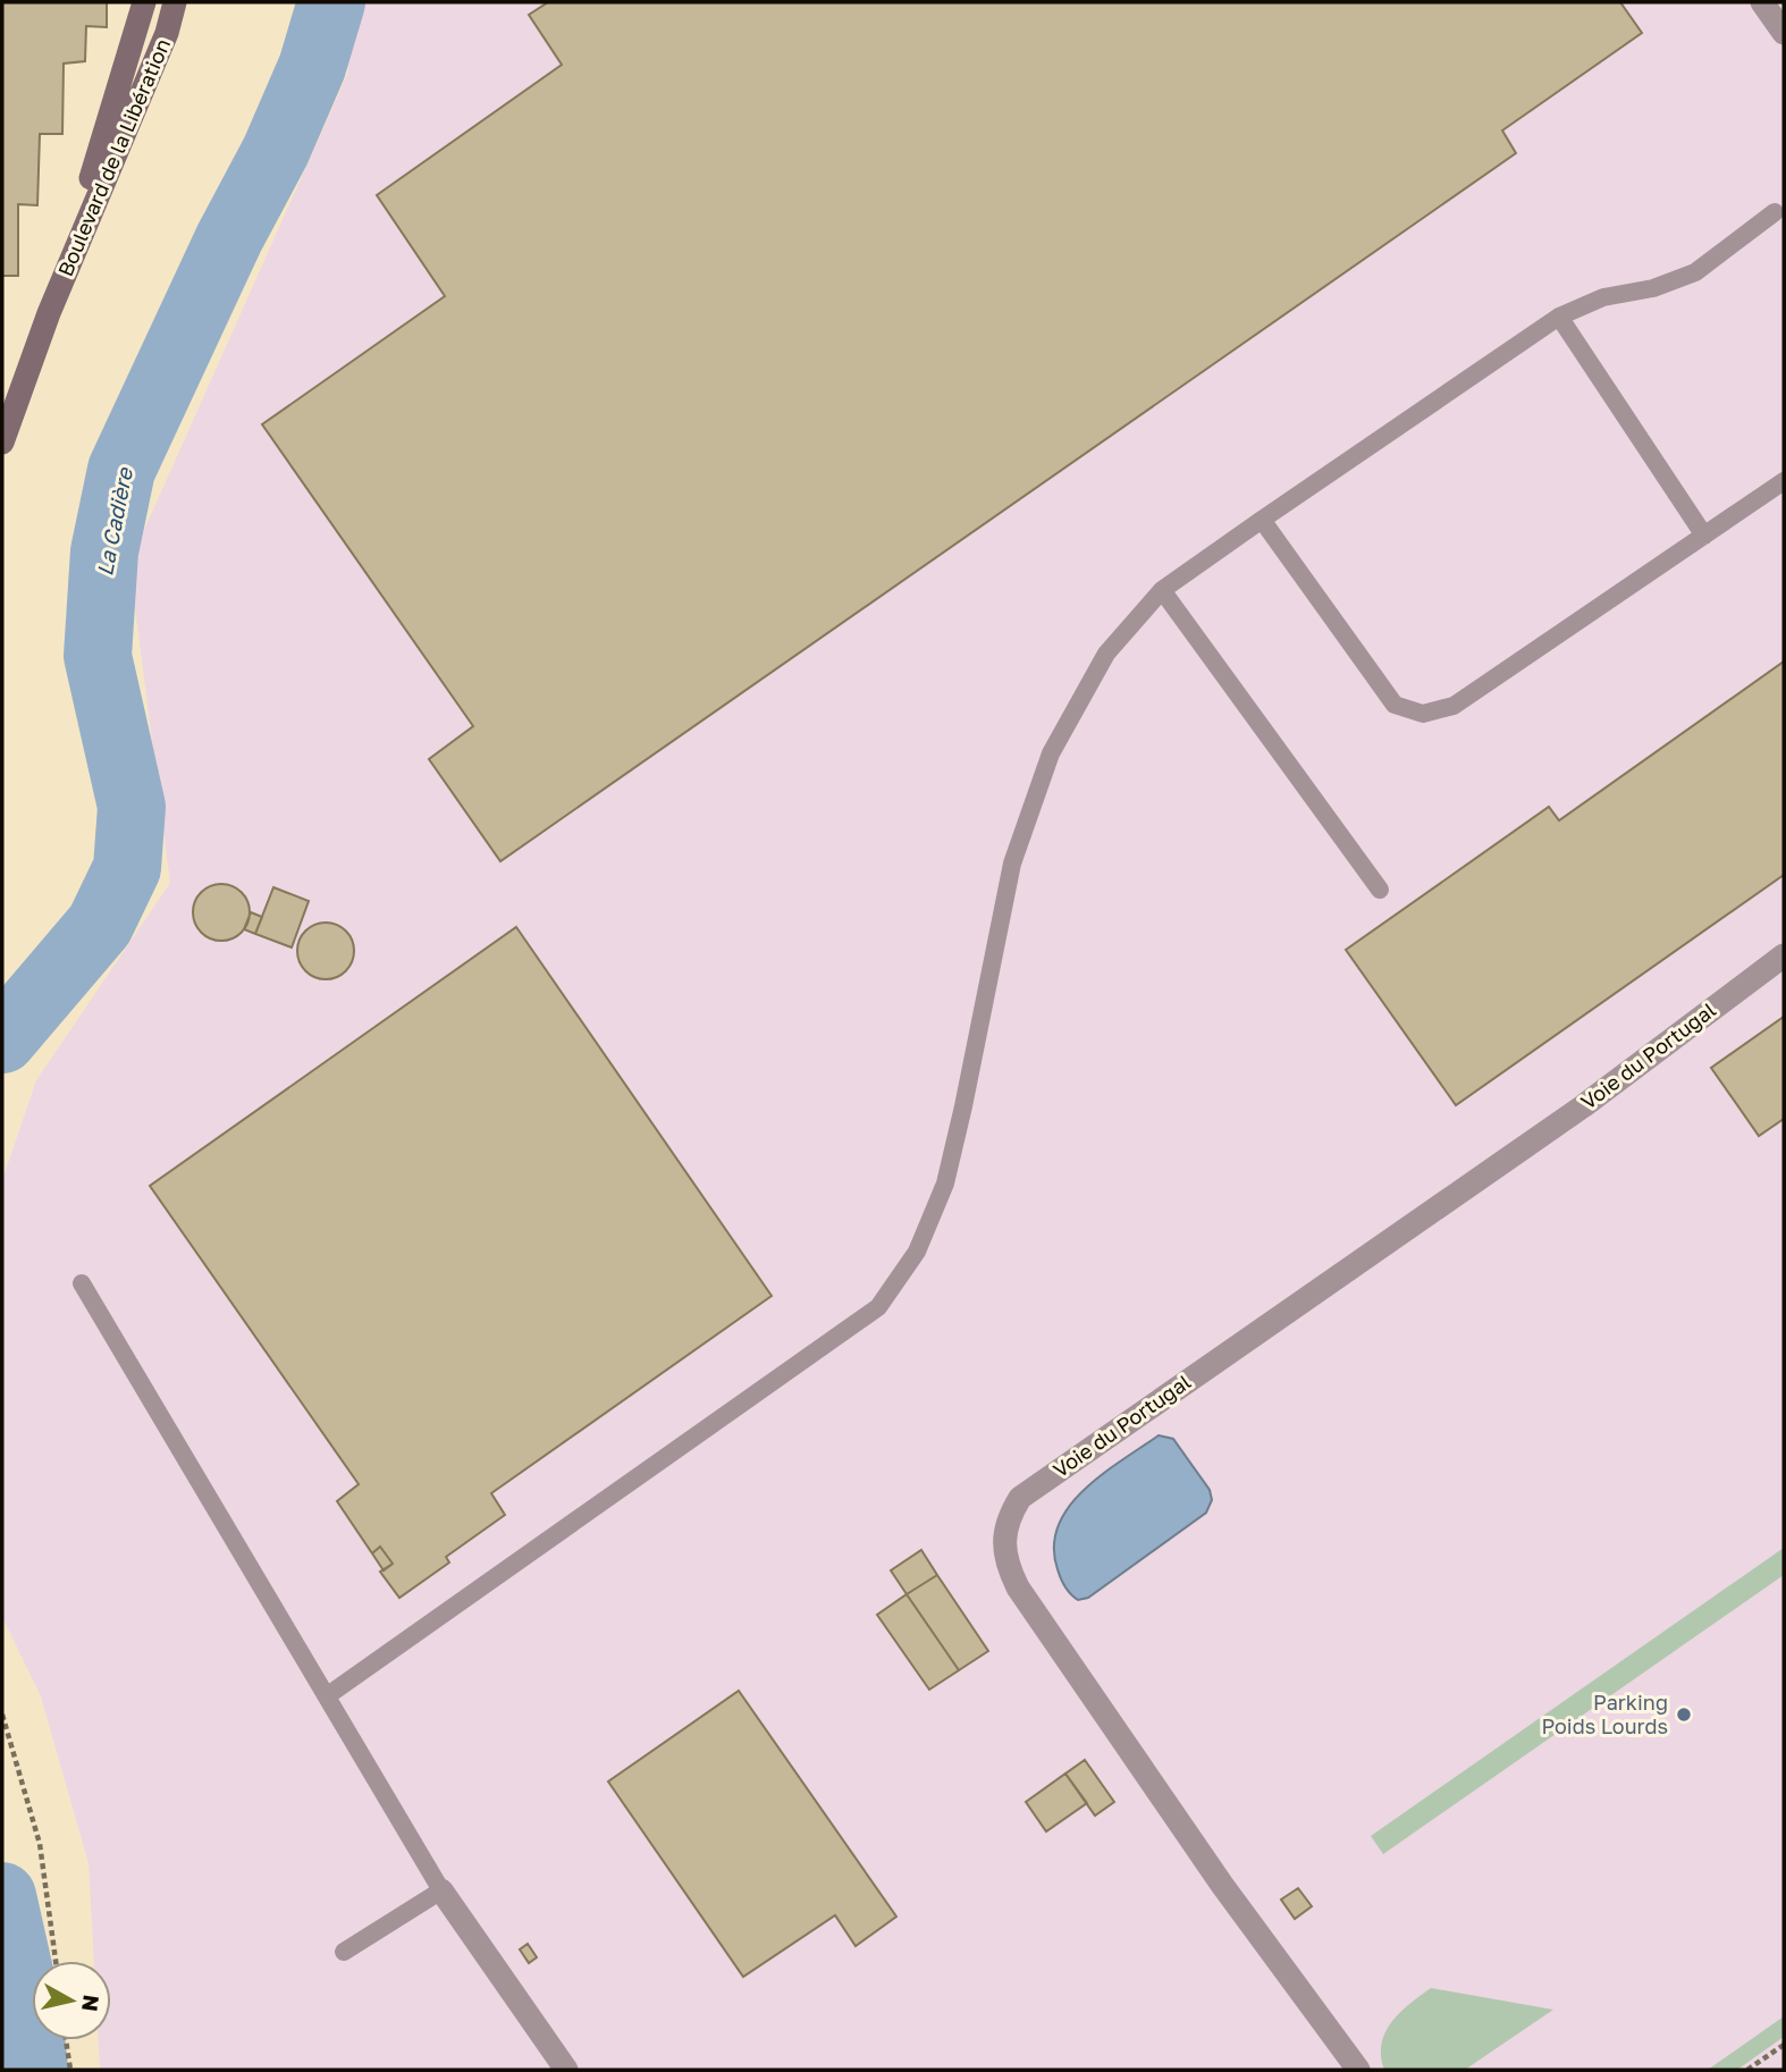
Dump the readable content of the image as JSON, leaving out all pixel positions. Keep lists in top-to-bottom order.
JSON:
{
  "streets": {
    "street": ["Boulevard de la Libération", "Voie du Portugal"]
  },
  "water": ["La Cadière"],
  "places": ["Parking Poids Lourds"],
  "north": "right"
}
